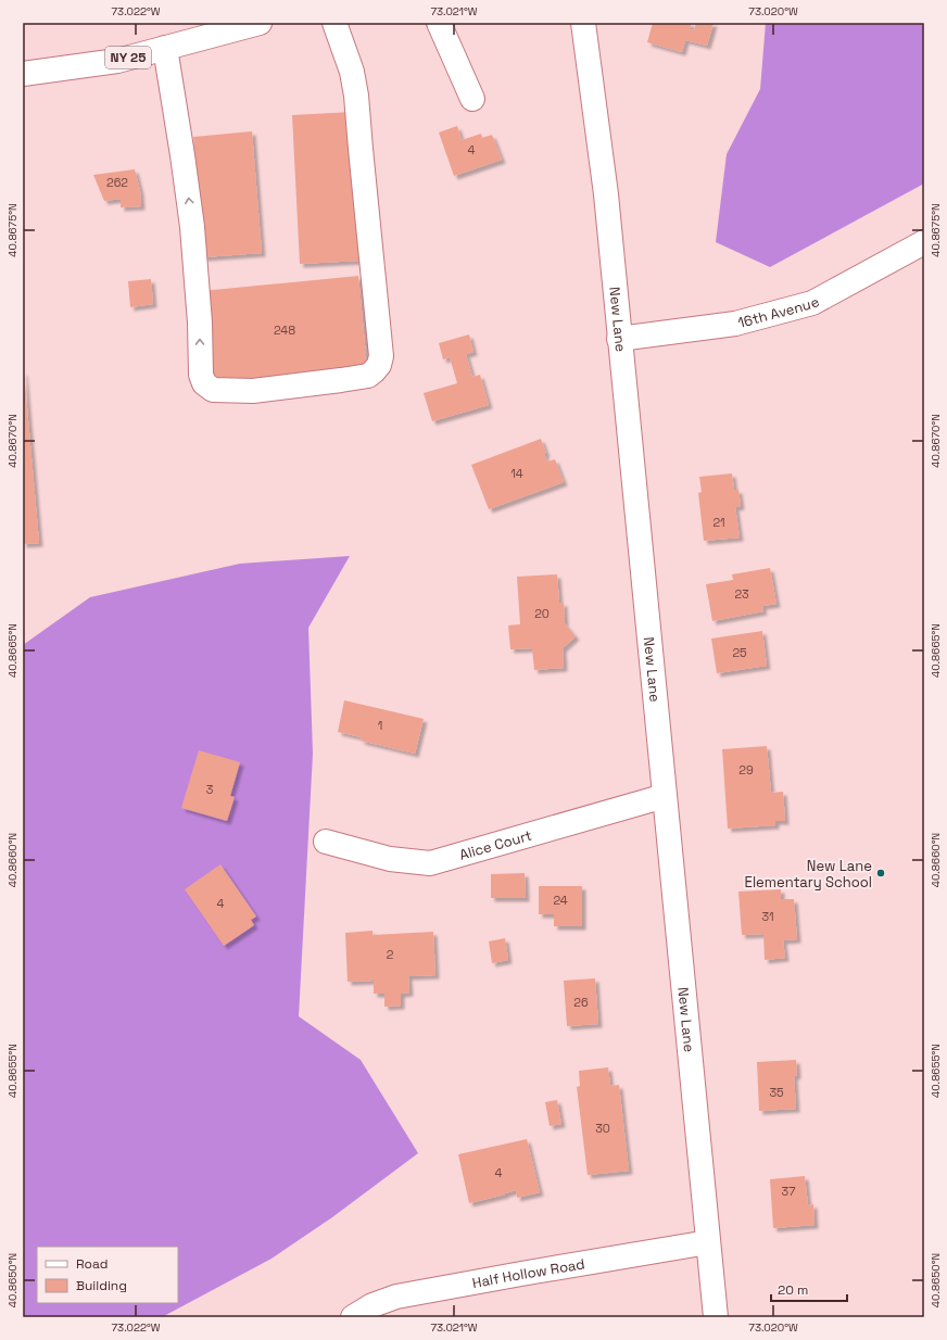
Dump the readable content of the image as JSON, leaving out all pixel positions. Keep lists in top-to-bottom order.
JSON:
{
  "streets": {
    "street": [
      "NY 25",
      "16th Avenue",
      "New Lane",
      "Alice Court",
      "Half Hollow Road"
    ]
  },
  "crossings": [
    ["16th Avenue", "New Lane"],
    ["New Lane", "Alice Court"],
    ["New Lane", "Half Hollow Road"]
  ],
  "places": ["New Lane Elementary School"],
  "house_numbers": [
    "4",
    "262",
    "248",
    "14",
    "21",
    "23",
    "20",
    "25",
    "1",
    "29",
    "3",
    "24",
    "4",
    "31",
    "2",
    "26",
    "35",
    "30",
    "4",
    "37"
  ],
  "legend": ["Road", "Building"],
  "scale_bar": "20 m",
  "coordinates": [
    "73.022°W",
    "73.021°W",
    "73.020°W",
    "40.8675°N",
    "40.8670°N",
    "40.8665°N",
    "40.8660°N",
    "40.8655°N",
    "40.8650°N"
  ]
}
